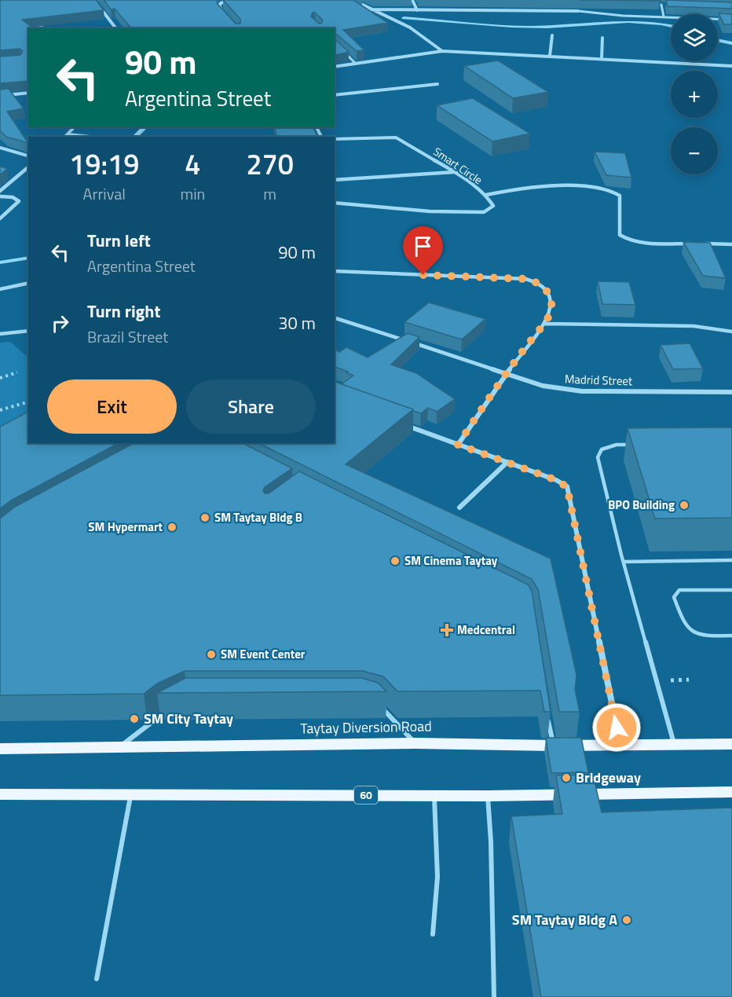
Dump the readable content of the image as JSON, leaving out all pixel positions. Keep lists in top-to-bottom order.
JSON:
{
  "streets": {
    "main road": ["Taytay Diversion Road", "60"],
    "street": ["Smart Circle", "Madrid Street"]
  },
  "places": {
    "other": [
      "BPO Building",
      "SM Taytay Bldg B",
      "SM Hypermart",
      "SM Cinema Taytay",
      "SM Event Center",
      "SM City Taytay",
      "Bridgeway",
      "SM Taytay Bldg A"
    ],
    "health": ["Medcentral"]
  },
  "page": {
    "map_buttons": ["+", "−"],
    "turn": ["90 m", "Argentina Street"],
    "eta": [
      "19:19",
      "Arrival",
      "4",
      "min",
      "270",
      "m"
    ],
    "list": [
      {
        "name": "Turn left",
        "note": "Argentina Street",
        "value": "90 m"
      },
      {
        "name": "Turn right",
        "note": "Brazil Street",
        "value": "30 m"
      }
    ],
    "buttons": ["Exit", "Share"]
  }
}
